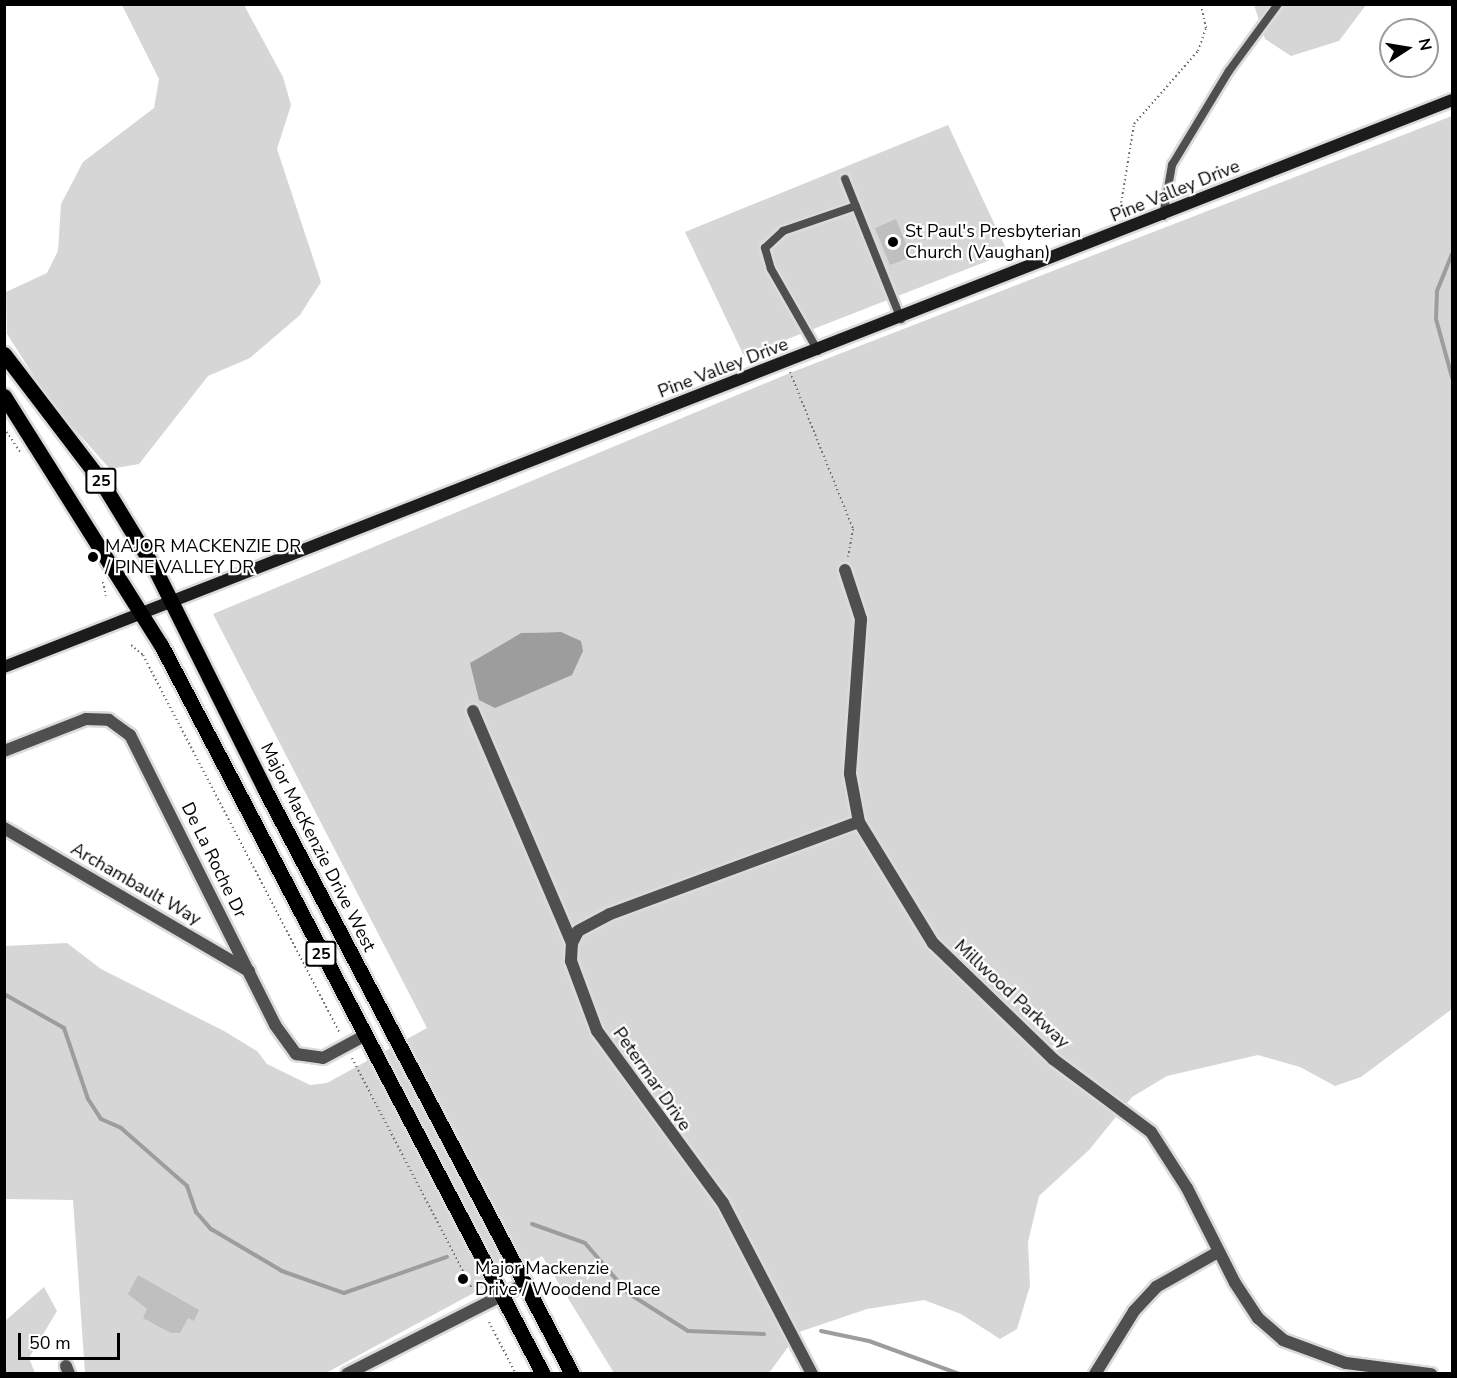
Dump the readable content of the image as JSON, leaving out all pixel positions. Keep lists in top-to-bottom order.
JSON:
{
  "streets": {
    "main road": ["25", "Major MacKenzie Drive West"],
    "street": [
      "Pine Valley Drive",
      "De La Roche Dr",
      "Archambault Way",
      "Millwood Parkway",
      "Petermar Drive"
    ]
  },
  "crossings": [
    ["Pine Valley Drive", "25"],
    ["Pine Valley Drive", "Major MacKenzie Drive West"],
    ["25", "De La Roche Dr"],
    ["De La Roche Dr", "Archambault Way"]
  ],
  "places": ["St Paul's Presbyterian Church (Vaughan)", "MAJOR MACKENZIE DR / PINE VALLEY DR", "Major Mackenzie Drive / Woodend Place"],
  "scale_bar": "50 m",
  "north": "right"
}
